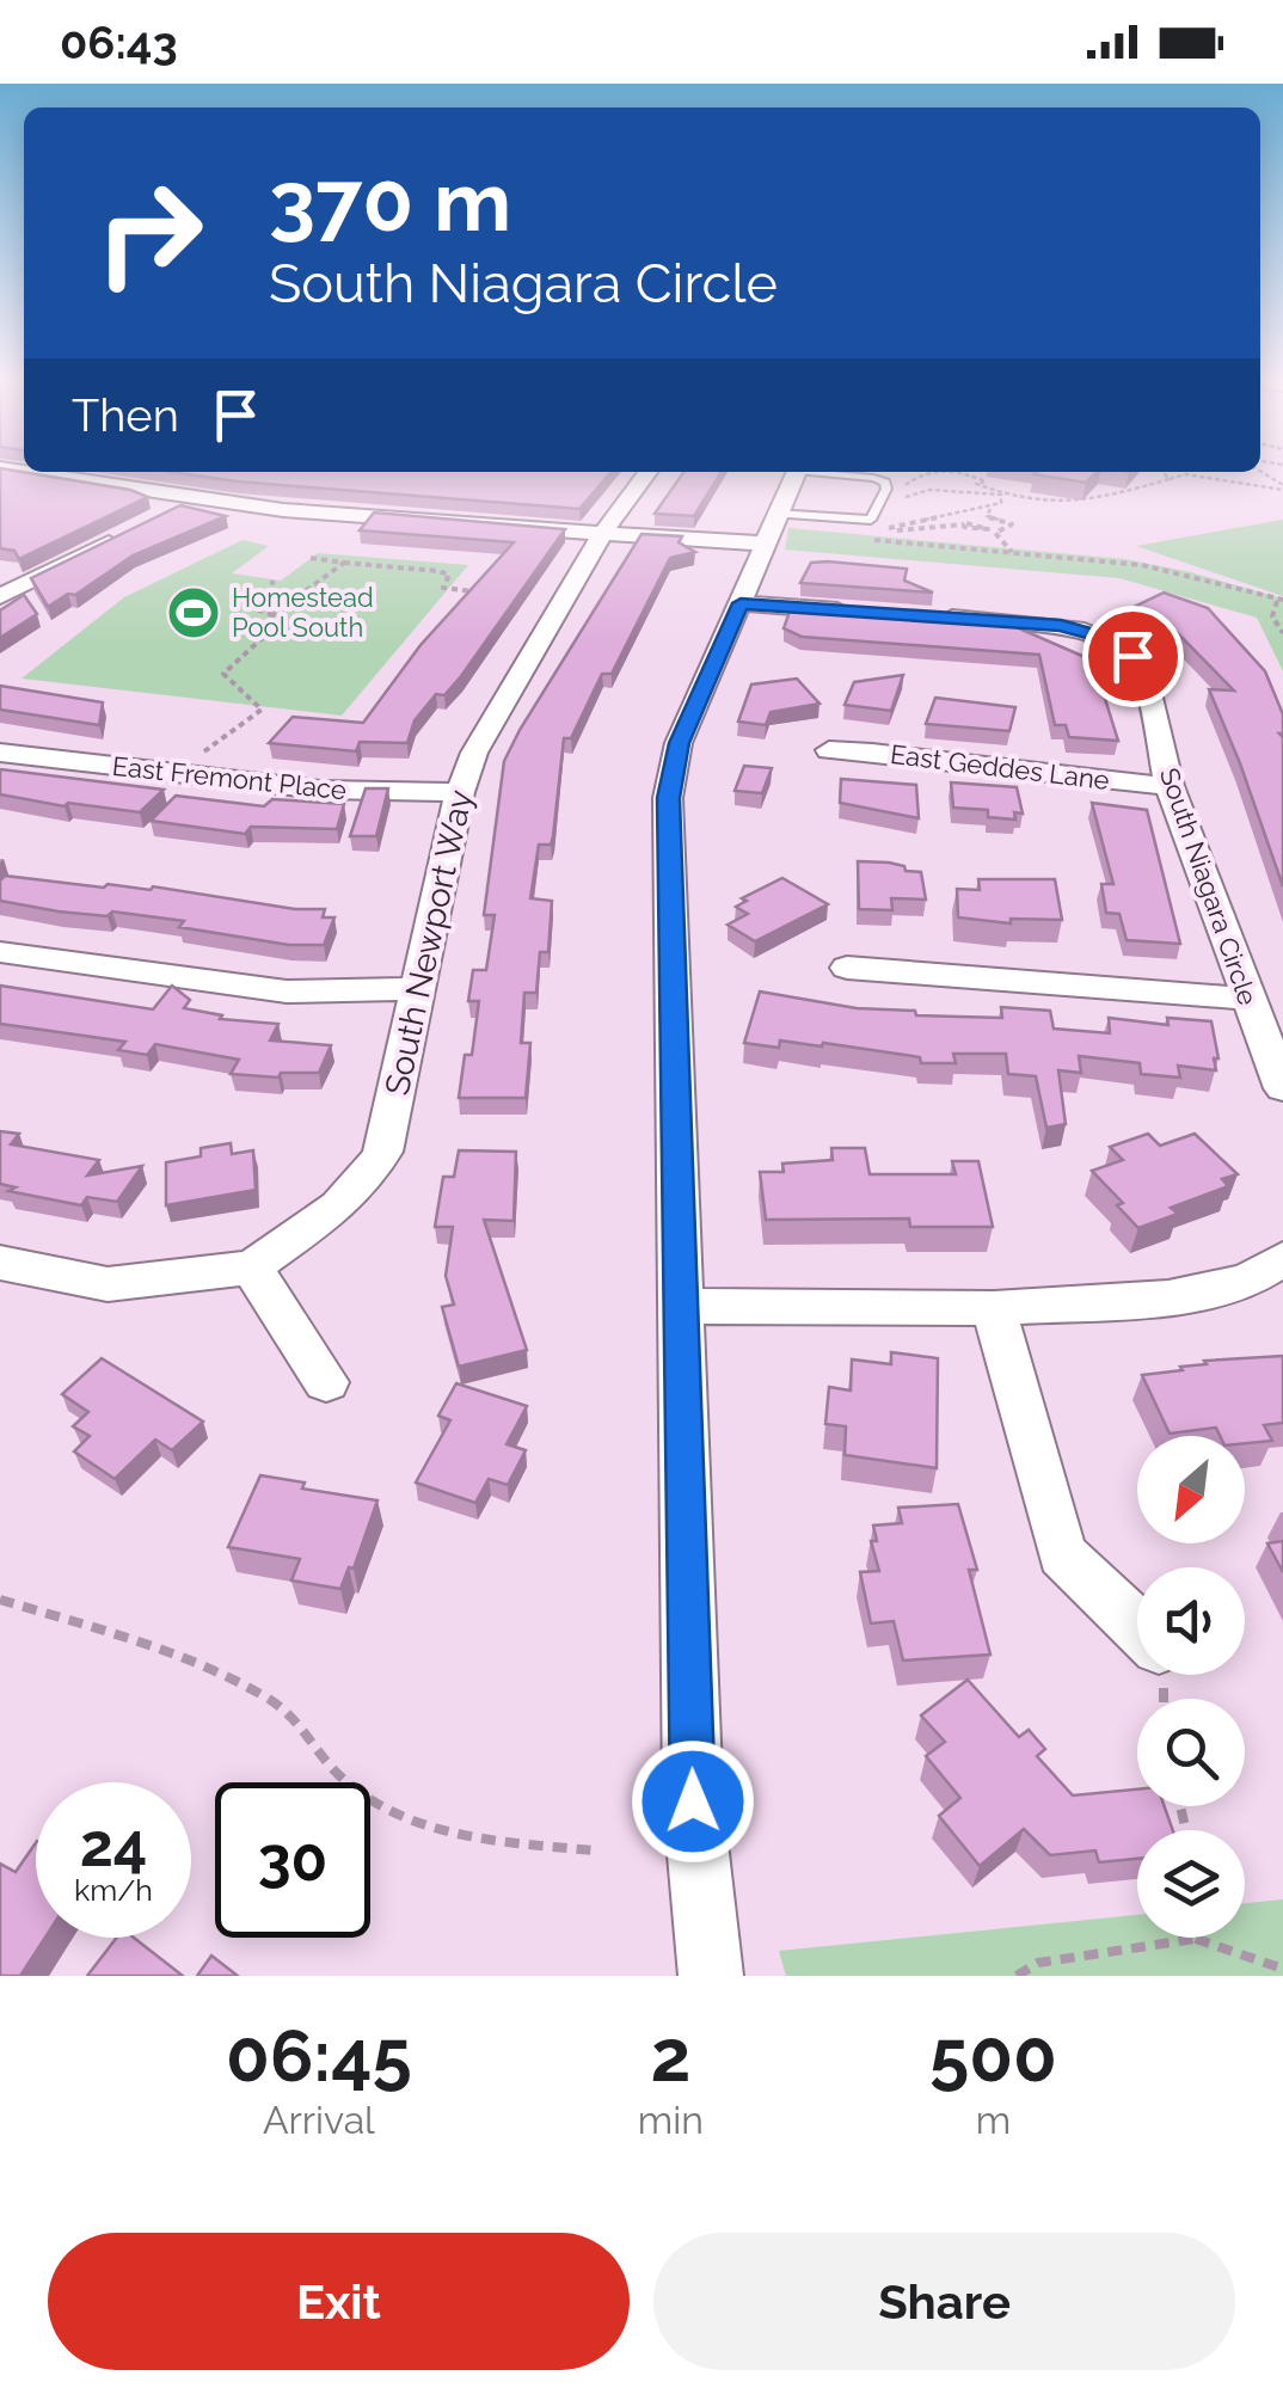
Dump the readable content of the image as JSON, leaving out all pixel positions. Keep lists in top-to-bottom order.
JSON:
{
  "streets": {
    "street": [
      "East Geddes Lane",
      "East Fremont Place",
      "South Niagara Circle",
      "South Newport Way"
    ]
  },
  "crossings": [
    ["East Geddes Lane", "South Niagara Circle"],
    ["East Fremont Place", "South Newport Way"]
  ],
  "places": {
    "sports": ["Homestead Pool South"]
  },
  "north": "bottom left",
  "page": {
    "status": "06:43",
    "turn": ["370 m", "South Niagara Circle"],
    "then": "Then",
    "speed": "24 km/h",
    "limit": "30",
    "eta": [
      "06:45",
      "Arrival",
      "2",
      "min",
      "500",
      "m"
    ],
    "buttons": ["Exit", "Share"]
  }
}
